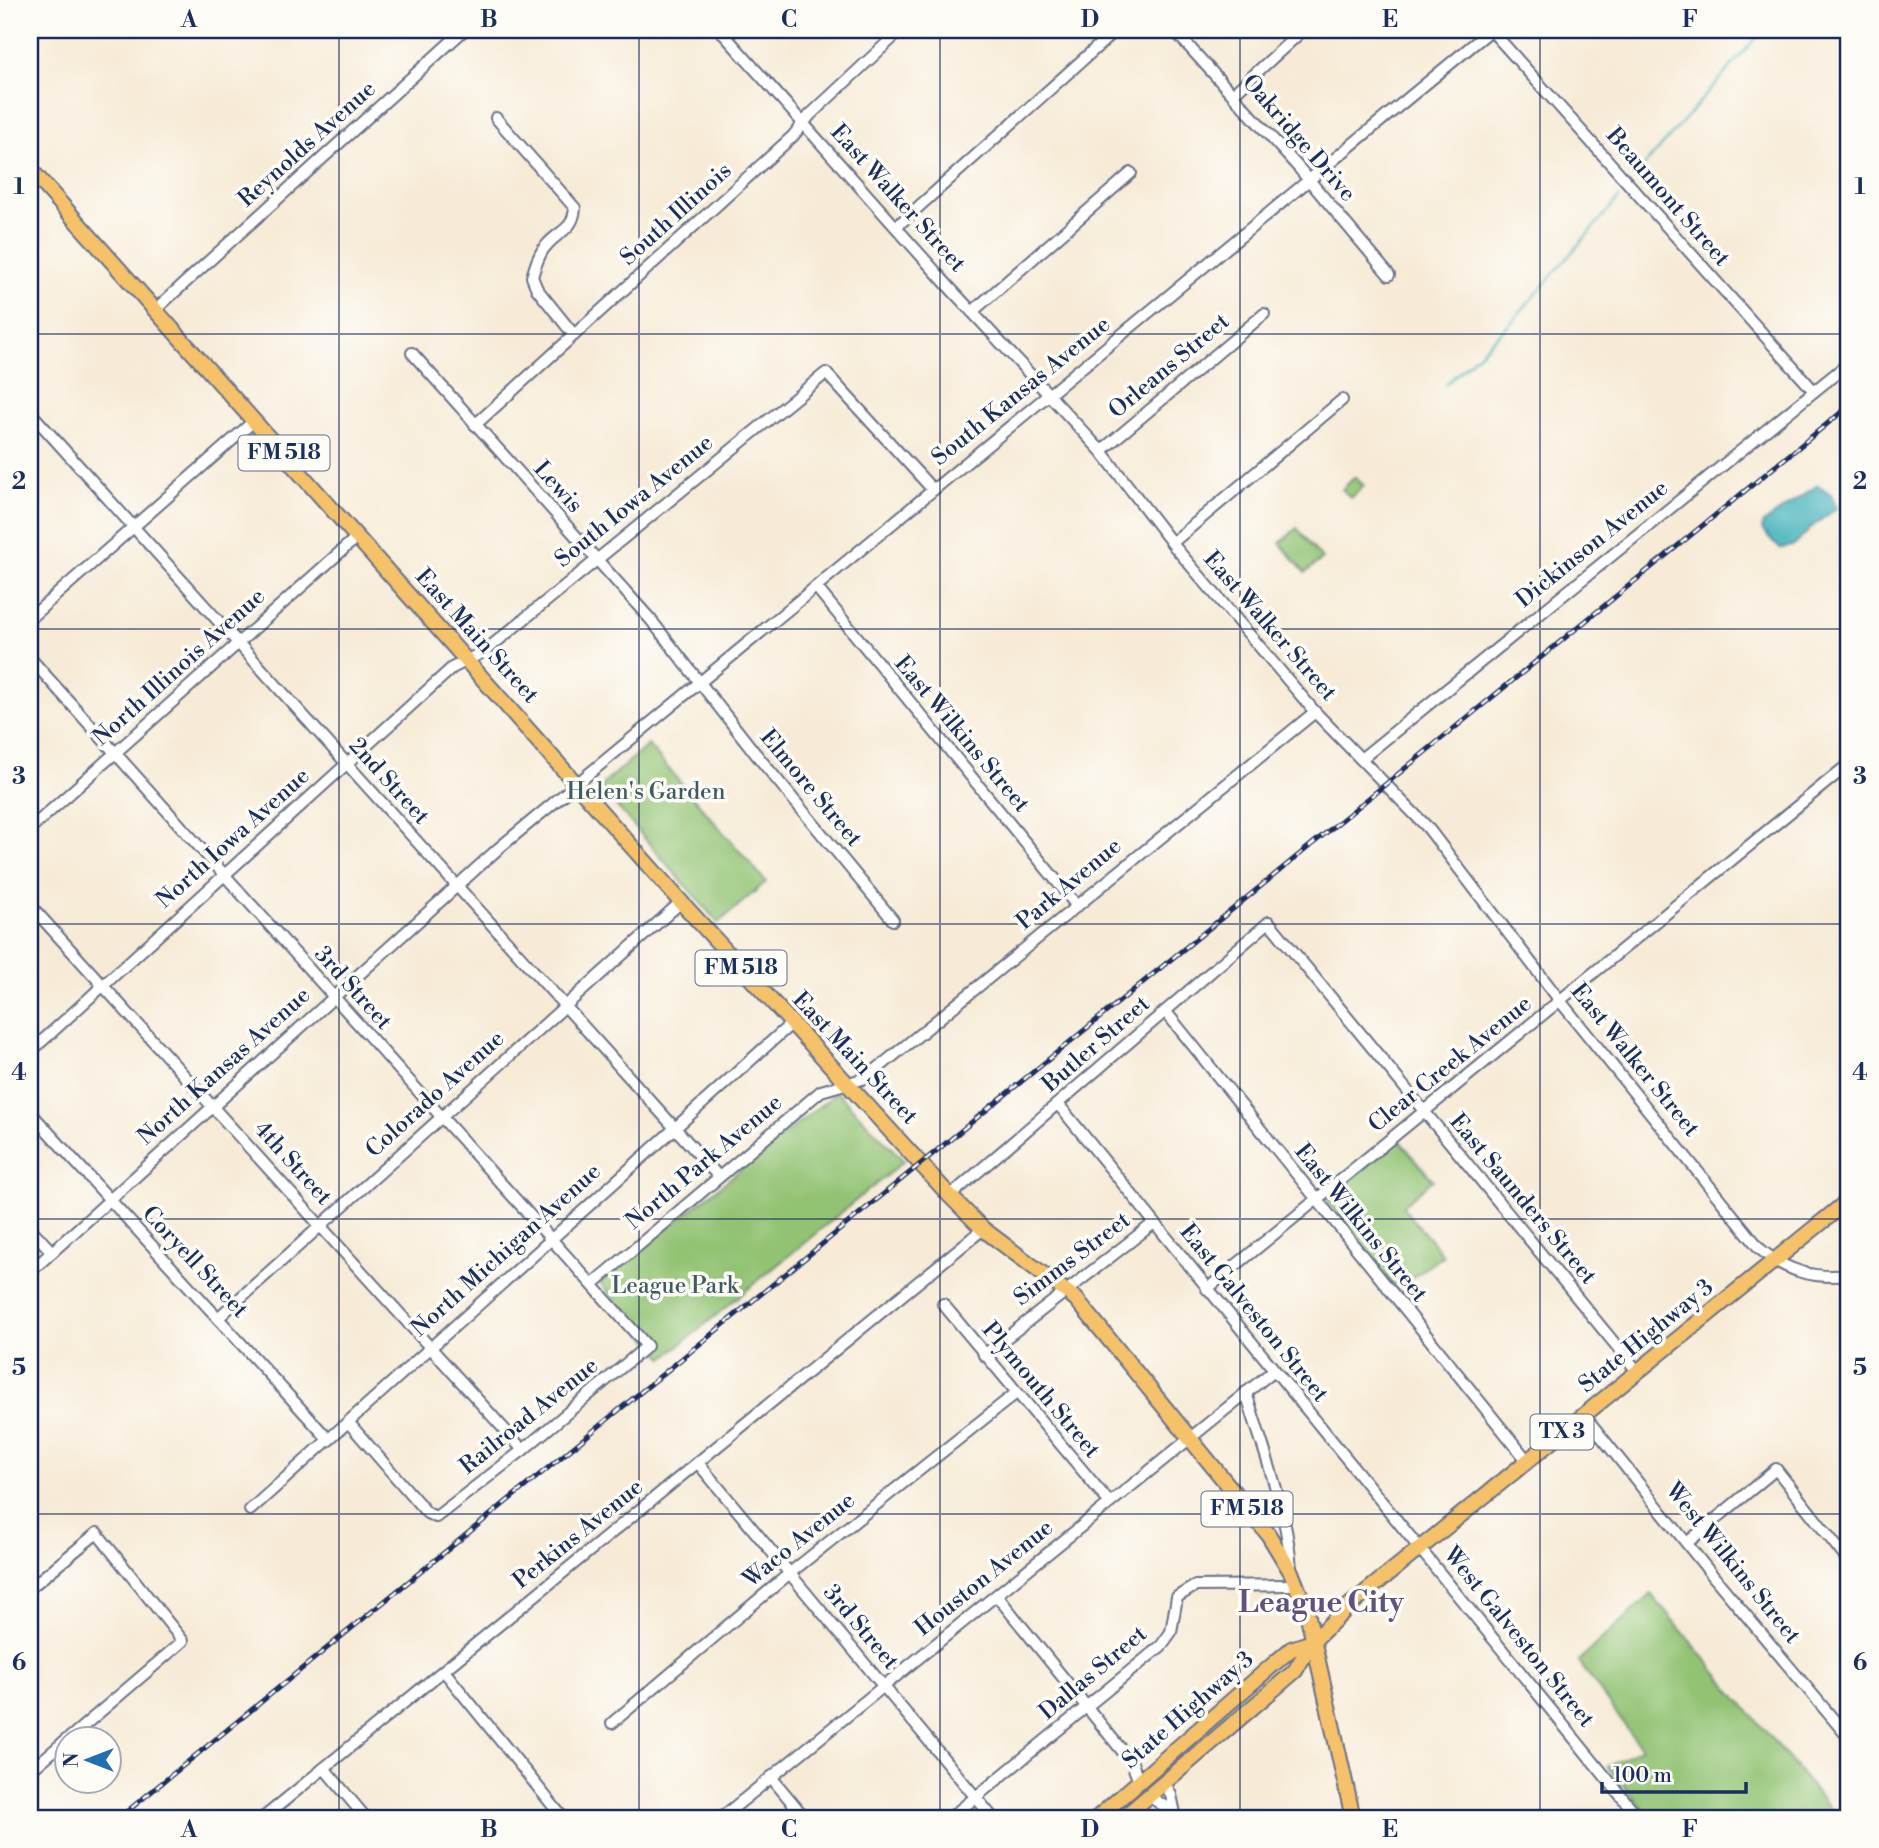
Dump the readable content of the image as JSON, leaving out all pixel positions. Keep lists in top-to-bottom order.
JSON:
{
  "streets": {
    "main road": [
      "FM 518",
      "East Main Street",
      "State Highway 3",
      "TX 3"
    ],
    "street": [
      "Oakridge Drive",
      "Reynolds Avenue",
      "Beaumont Street",
      "East Walker Street",
      "South Illinois",
      "Orleans Street",
      "South Kansas Avenue",
      "Lewis",
      "South Iowa Avenue",
      "Dickinson Avenue",
      "North Illinois Avenue",
      "East Wilkins Street",
      "2nd Street",
      "Elmore Street",
      "North Iowa Avenue",
      "Park Avenue",
      "3rd Street",
      "Butler Street",
      "Clear Creek Avenue",
      "North Kansas Avenue",
      "Colorado Avenue",
      "North Park Avenue",
      "4th Street",
      "East Saunders Street",
      "North Michigan Avenue",
      "Simms Street",
      "Coryell Street",
      "East Galveston Street",
      "Plymouth Street",
      "Railroad Avenue",
      "Perkins Avenue",
      "Waco Avenue",
      "West Wilkins Street",
      "Houston Avenue",
      "West Galveston Street",
      "Dallas Street"
    ]
  },
  "crossings": [
    ["Oakridge Drive", "South Kansas Avenue"],
    ["Reynolds Avenue", "East Main Street"],
    ["Beaumont Street", "South Kansas Avenue"],
    ["Beaumont Street", "Dickinson Avenue"],
    ["East Walker Street", "South Illinois"],
    ["East Walker Street", "Orleans Street"],
    ["East Walker Street", "South Kansas Avenue"],
    ["East Walker Street", "Dickinson Avenue"],
    ["East Walker Street", "Park Avenue"],
    ["East Walker Street", "Clear Creek Avenue"],
    ["East Walker Street", "State Highway 3"],
    ["South Illinois", "Lewis"],
    ["South Kansas Avenue", "Lewis"],
    ["South Kansas Avenue", "South Iowa Avenue"],
    ["South Kansas Avenue", "East Main Street"],
    ["South Kansas Avenue", "East Wilkins Street"],
    ["South Kansas Avenue", "Elmore Street"],
    ["South Kansas Avenue", "North Kansas Avenue"],
    ["FM 518", "East Main Street"],
    ["FM 518", "State Highway 3"],
    ["Lewis", "South Iowa Avenue"],
    ["Lewis", "Elmore Street"],
    ["South Iowa Avenue", "East Main Street"],
    ["South Iowa Avenue", "North Iowa Avenue"],
    ["East Main Street", "North Illinois Avenue"],
    ["East Main Street", "North Iowa Avenue"],
    ["East Main Street", "Park Avenue"],
    ["East Main Street", "Butler Street"],
    ["East Main Street", "North Kansas Avenue"],
    ["East Main Street", "Colorado Avenue"],
    ["East Main Street", "North Park Avenue"],
    ["East Main Street", "North Michigan Avenue"],
    ["East Main Street", "Simms Street"],
    ["East Main Street", "State Highway 3"],
    ["East Main Street", "Perkins Avenue"],
    ["East Main Street", "Houston Avenue"],
    ["East Main Street", "Dallas Street"],
    ["North Illinois Avenue", "2nd Street"],
    ["North Illinois Avenue", "3rd Street"],
    ["East Wilkins Street", "Park Avenue"],
    ["East Wilkins Street", "Butler Street"],
    ["East Wilkins Street", "Clear Creek Avenue"],
    ["East Wilkins Street", "State Highway 3"],
    ["2nd Street", "North Iowa Avenue"],
    ["2nd Street", "North Kansas Avenue"],
    ["2nd Street", "Colorado Avenue"],
    ["2nd Street", "North Park Avenue"],
    ["2nd Street", "North Michigan Avenue"],
    ["North Iowa Avenue", "3rd Street"],
    ["North Iowa Avenue", "4th Street"],
    ["Park Avenue", "North Park Avenue"],
    ["3rd Street", "North Kansas Avenue"],
    ["3rd Street", "Colorado Avenue"],
    ["3rd Street", "North Park Avenue"],
    ["3rd Street", "North Michigan Avenue"],
    ["3rd Street", "Railroad Avenue"],
    ["3rd Street", "Perkins Avenue"],
    ["3rd Street", "Waco Avenue"],
    ["3rd Street", "Houston Avenue"],
    ["3rd Street", "Dallas Street"],
    ["Butler Street", "East Saunders Street"],
    ["Butler Street", "East Galveston Street"],
    ["Clear Creek Avenue", "East Saunders Street"],
    ["Clear Creek Avenue", "East Galveston Street"],
    ["North Kansas Avenue", "4th Street"],
    ["North Kansas Avenue", "Coryell Street"],
    ["Colorado Avenue", "4th Street"],
    ["Colorado Avenue", "Coryell Street"],
    ["4th Street", "North Michigan Avenue"],
    ["4th Street", "Railroad Avenue"],
    ["East Saunders Street", "State Highway 3"],
    ["North Michigan Avenue", "Coryell Street"],
    ["North Michigan Avenue", "Railroad Avenue"],
    ["Simms Street", "East Galveston Street"],
    ["Simms Street", "Plymouth Street"],
    ["East Galveston Street", "State Highway 3"],
    ["East Galveston Street", "Houston Avenue"],
    ["East Galveston Street", "West Galveston Street"],
    ["State Highway 3", "West Wilkins Street"],
    ["State Highway 3", "West Galveston Street"],
    ["Plymouth Street", "Waco Avenue"],
    ["Plymouth Street", "Houston Avenue"]
  ],
  "districts": ["League City"],
  "parks": ["Helen's Garden", "League Park"],
  "scale_bar": "100 m",
  "north": "left",
  "grid": {
    "columns": [
      "A",
      "B",
      "C",
      "D",
      "E",
      "F"
    ],
    "rows": [
      "1",
      "2",
      "3",
      "4",
      "5",
      "6"
    ]
  }
}
